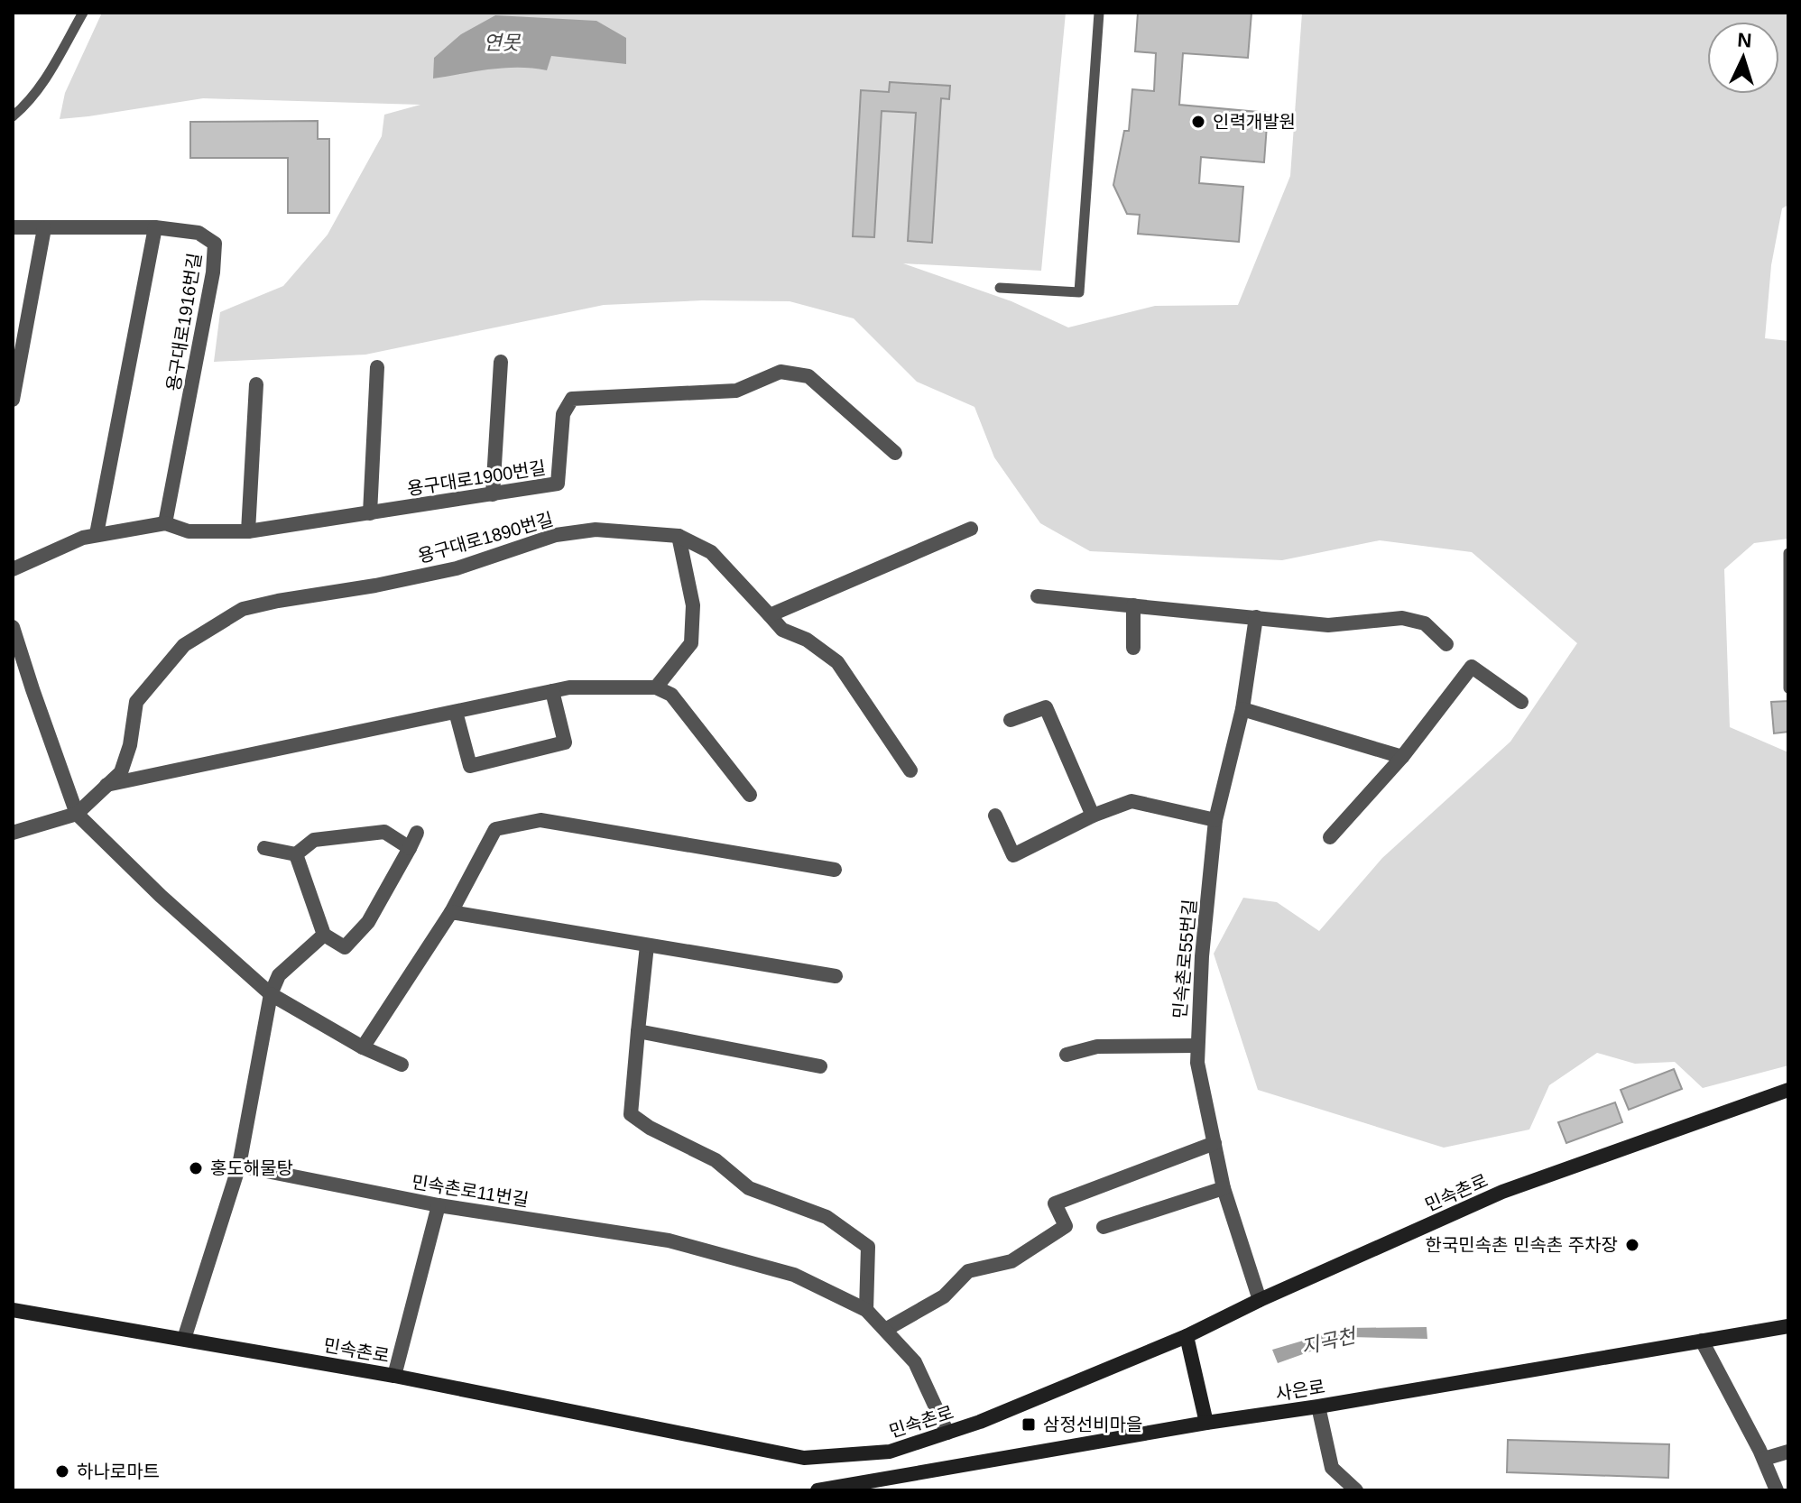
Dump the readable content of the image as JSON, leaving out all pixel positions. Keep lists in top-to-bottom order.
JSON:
{
  "streets": {
    "street": [
      "용구대로1916번길",
      "용구대로1900번길",
      "용구대로1890번길",
      "민속촌로55번길",
      "민속촌로11번길",
      "민속촌로",
      "사은로"
    ]
  },
  "crossings": [
    ["용구대로1916번길", "용구대로1900번길"],
    ["민속촌로55번길", "민속촌로"],
    ["민속촌로11번길", "민속촌로"]
  ],
  "water": ["연못", "지곡천"],
  "places": {
    "other": [
      "인력개발원",
      "홍도해물탕",
      "한국민속촌 민속촌 주차장",
      "하나로마트"
    ],
    "transit": ["삼정선비마을"]
  },
  "north": "top"
}
